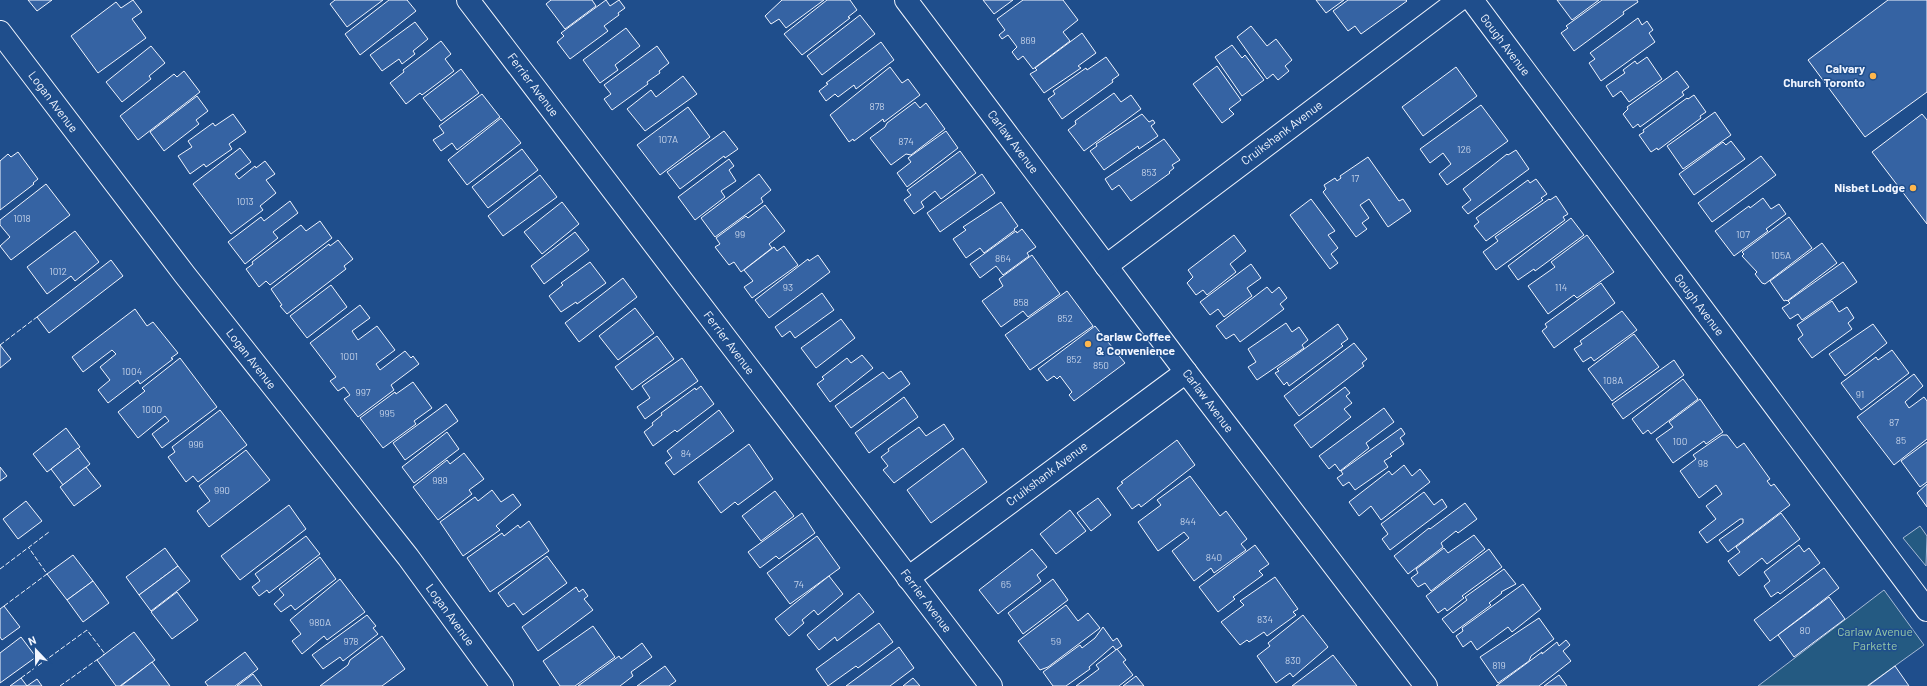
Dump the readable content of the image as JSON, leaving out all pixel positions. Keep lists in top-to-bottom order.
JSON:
{
  "streets": {
    "street": [
      "Gough Avenue",
      "Ferrier Avenue",
      "Logan Avenue",
      "Cruikshank Avenue",
      "Carlaw Avenue"
    ]
  },
  "crossings": [
    ["Ferrier Avenue", "Cruikshank Avenue"],
    ["Cruikshank Avenue", "Carlaw Avenue"]
  ],
  "parks": ["Carlaw Avenue Parkette"],
  "places": ["Calvary Church Toronto", "Nisbet Lodge", "Carlaw Coffee & Convenience"],
  "house_numbers": [
    "869",
    "878",
    "107A",
    "874",
    "126",
    "853",
    "17",
    "1013",
    "1018",
    "99",
    "107",
    "105A",
    "864",
    "1012",
    "93",
    "114",
    "858",
    "852",
    "1001",
    "852",
    "850",
    "1004",
    "108A",
    "997",
    "91",
    "1000",
    "995",
    "87",
    "85",
    "100",
    "996",
    "84",
    "98",
    "989",
    "990",
    "844",
    "840",
    "74",
    "65",
    "834",
    "980A",
    "80",
    "978",
    "59",
    "830",
    "819"
  ],
  "north": "top"
}
